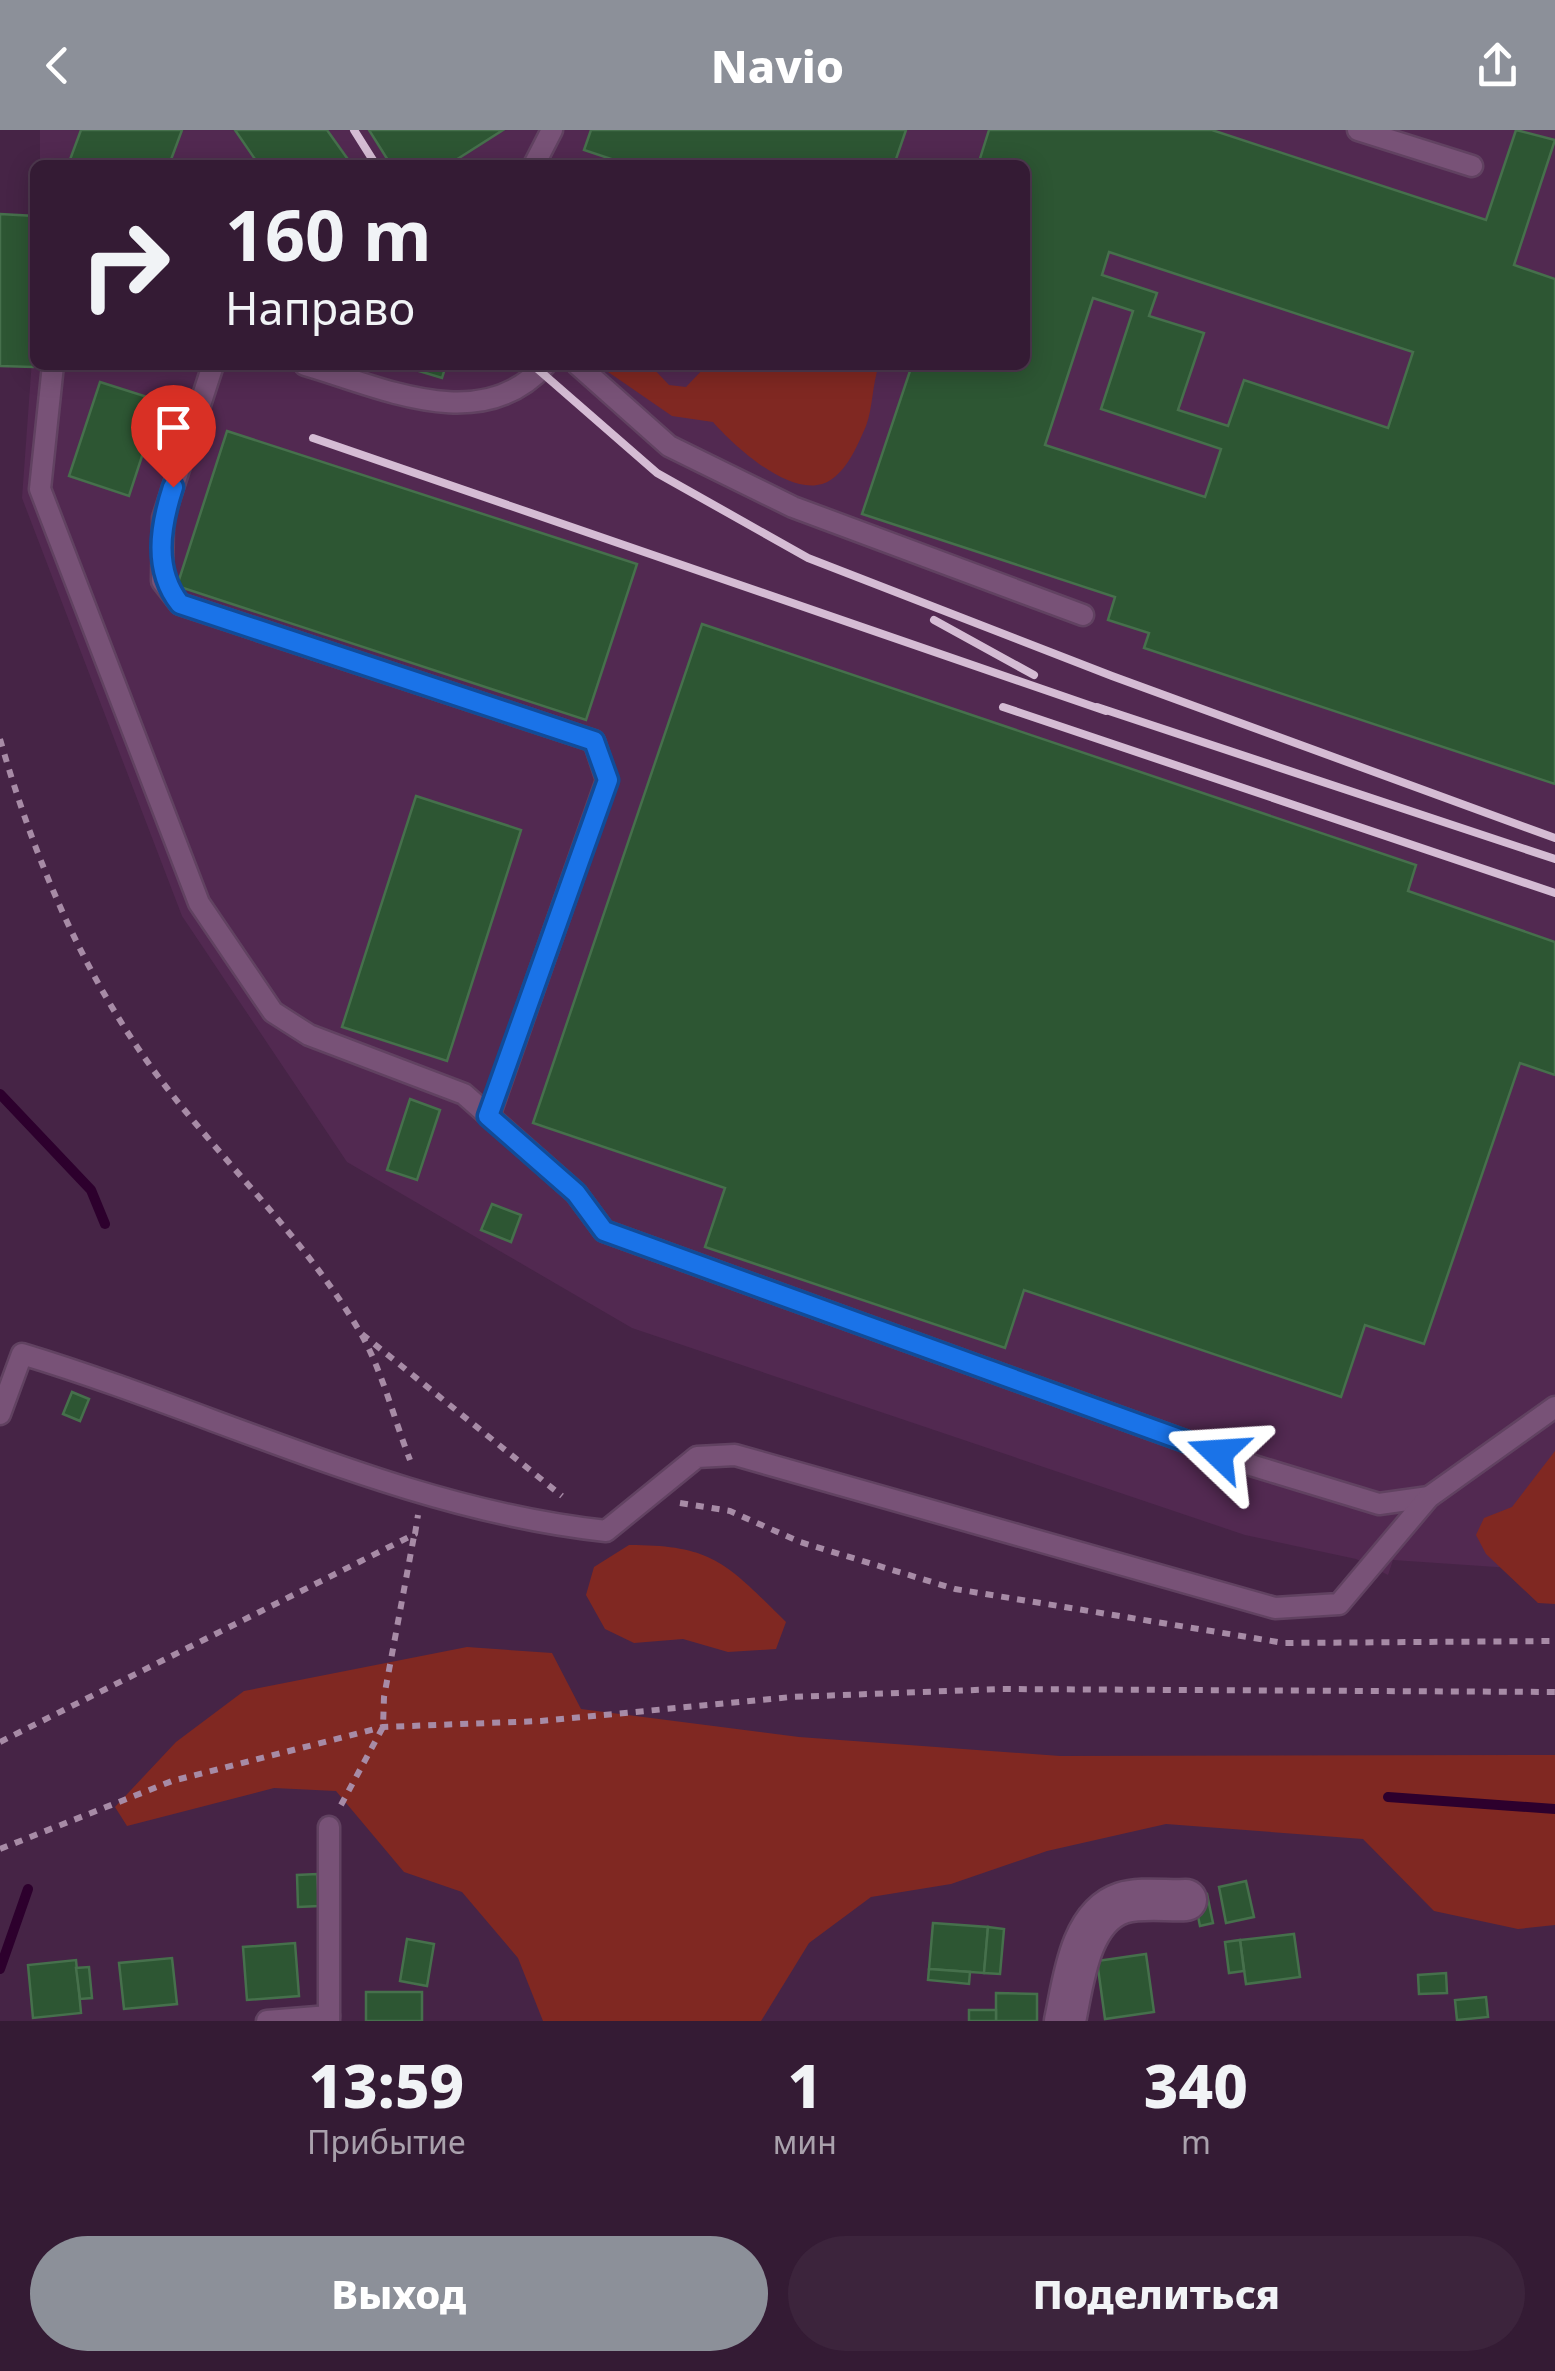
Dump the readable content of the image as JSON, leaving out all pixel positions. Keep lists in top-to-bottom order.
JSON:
{
  "page": {
    "header": "Navio",
    "turn": ["160 m", "Направо"],
    "eta": [
      "13:59",
      "Прибытие",
      "1",
      "мин",
      "340",
      "m"
    ],
    "buttons": ["Выход", "Поделиться"]
  }
}
